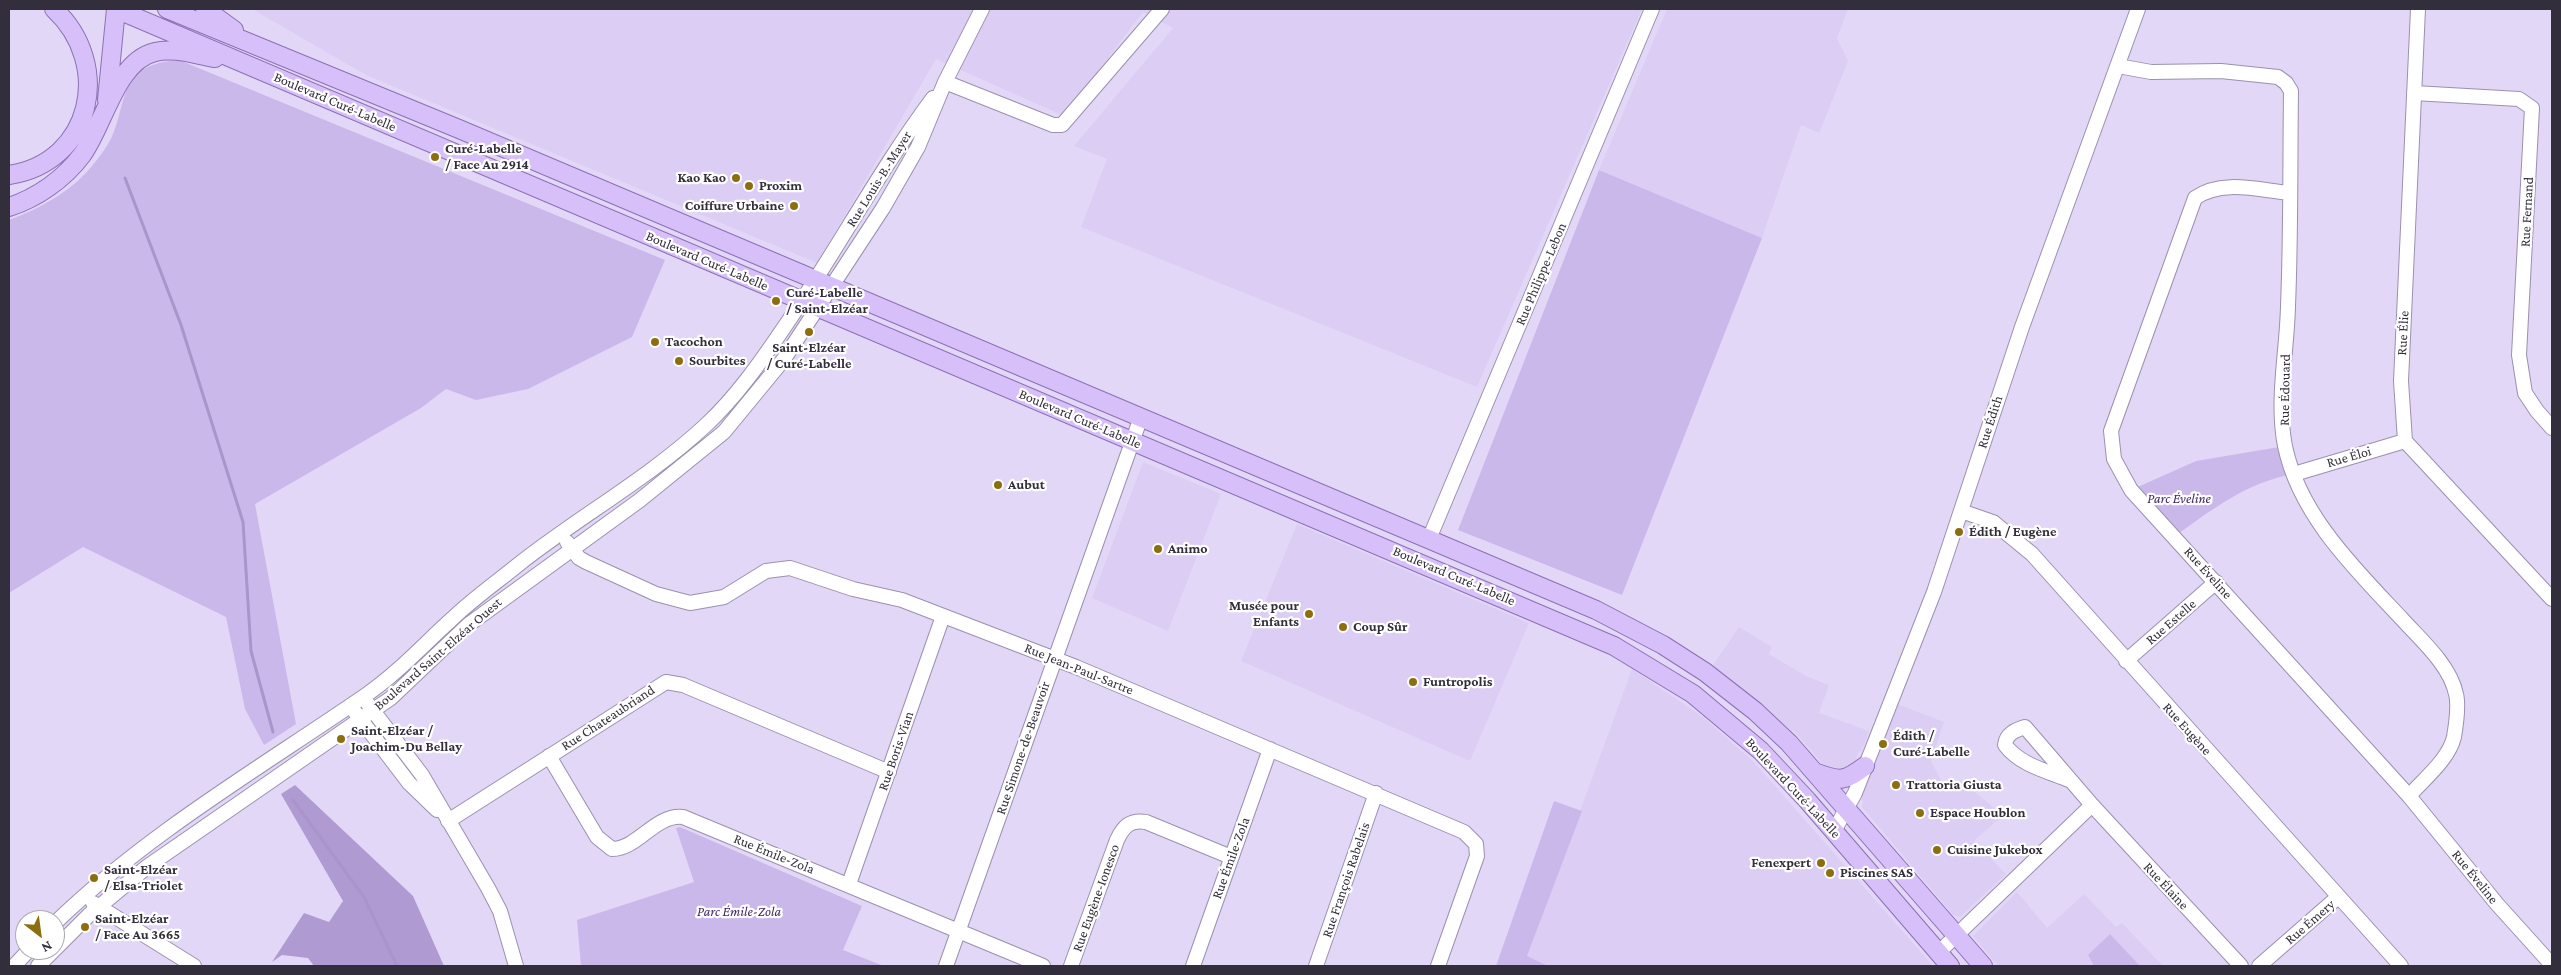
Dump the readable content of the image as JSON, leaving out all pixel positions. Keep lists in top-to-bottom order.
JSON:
{
  "streets": {
    "main road": ["Boulevard Curé-Labelle"],
    "street": [
      "Rue Louis-B.-Mayer",
      "Rue Fernand",
      "Rue Philippe-Lebon",
      "Rue Élie",
      "Rue Édouard",
      "Rue Édith",
      "Rue Éloi",
      "Rue Éveline",
      "Rue Estelle",
      "Boulevard Saint-Elzéar Ouest",
      "Rue Jean-Paul-Sartre",
      "Rue Chateaubriand",
      "Rue Eugène",
      "Rue Simone-de-Beauvoir",
      "Rue Boris-Vian",
      "Rue Émile-Zola",
      "Rue François Rabelais",
      "Rue Élaine",
      "Rue Eugène-Ionesco",
      "Rue Émery"
    ]
  },
  "crossings": [
    ["Boulevard Curé-Labelle", "Rue Louis-B.-Mayer"],
    ["Boulevard Curé-Labelle", "Rue Philippe-Lebon"],
    ["Boulevard Curé-Labelle", "Rue Édith"],
    ["Boulevard Curé-Labelle", "Boulevard Saint-Elzéar Ouest"],
    ["Boulevard Curé-Labelle", "Rue Simone-de-Beauvoir"],
    ["Rue Louis-B.-Mayer", "Boulevard Saint-Elzéar Ouest"],
    ["Rue Fernand", "Rue Élie"],
    ["Rue Élie", "Rue Éloi"],
    ["Rue Édouard", "Rue Édith"],
    ["Rue Édouard", "Rue Éloi"],
    ["Rue Édouard", "Rue Éveline"],
    ["Rue Édith", "Rue Eugène"],
    ["Rue Éveline", "Rue Estelle"],
    ["Rue Estelle", "Rue Eugène"],
    ["Boulevard Saint-Elzéar Ouest", "Rue Jean-Paul-Sartre"],
    ["Rue Jean-Paul-Sartre", "Rue Simone-de-Beauvoir"],
    ["Rue Jean-Paul-Sartre", "Rue Boris-Vian"],
    ["Rue Jean-Paul-Sartre", "Rue Émile-Zola"],
    ["Rue Jean-Paul-Sartre", "Rue François Rabelais"],
    ["Rue Chateaubriand", "Rue Boris-Vian"],
    ["Rue Chateaubriand", "Rue Émile-Zola"],
    ["Rue Eugène", "Rue Émery"],
    ["Rue Simone-de-Beauvoir", "Rue Émile-Zola"],
    ["Rue Boris-Vian", "Rue Émile-Zola"],
    ["Rue Émile-Zola", "Rue Eugène-Ionesco"]
  ],
  "parks": ["Parc Éveline", "Parc Émile-Zola"],
  "places": [
    "Curé-Labelle / Face Au 2914",
    "Kao Kao",
    "Proxim",
    "Coiffure Urbaine",
    "Curé-Labelle / Saint-Elzéar",
    "Saint-Elzéar / Curé-Labelle",
    "Tacochon",
    "Sourbites",
    "Aubut",
    "Édith / Eugène",
    "Animo",
    "Musée pour Enfants",
    "Coup Sûr",
    "Funtropolis",
    "Saint-Elzéar / Joachim-Du Bellay",
    "Édith / Curé-Labelle",
    "Trattoria Giusta",
    "Espace Houblon",
    "Cuisine Jukebox",
    "Fenexpert",
    "Piscines SAS",
    "Saint-Elzéar / Elsa-Triolet",
    "Saint-Elzéar / Face Au 3665"
  ],
  "north": "bottom right"
}
